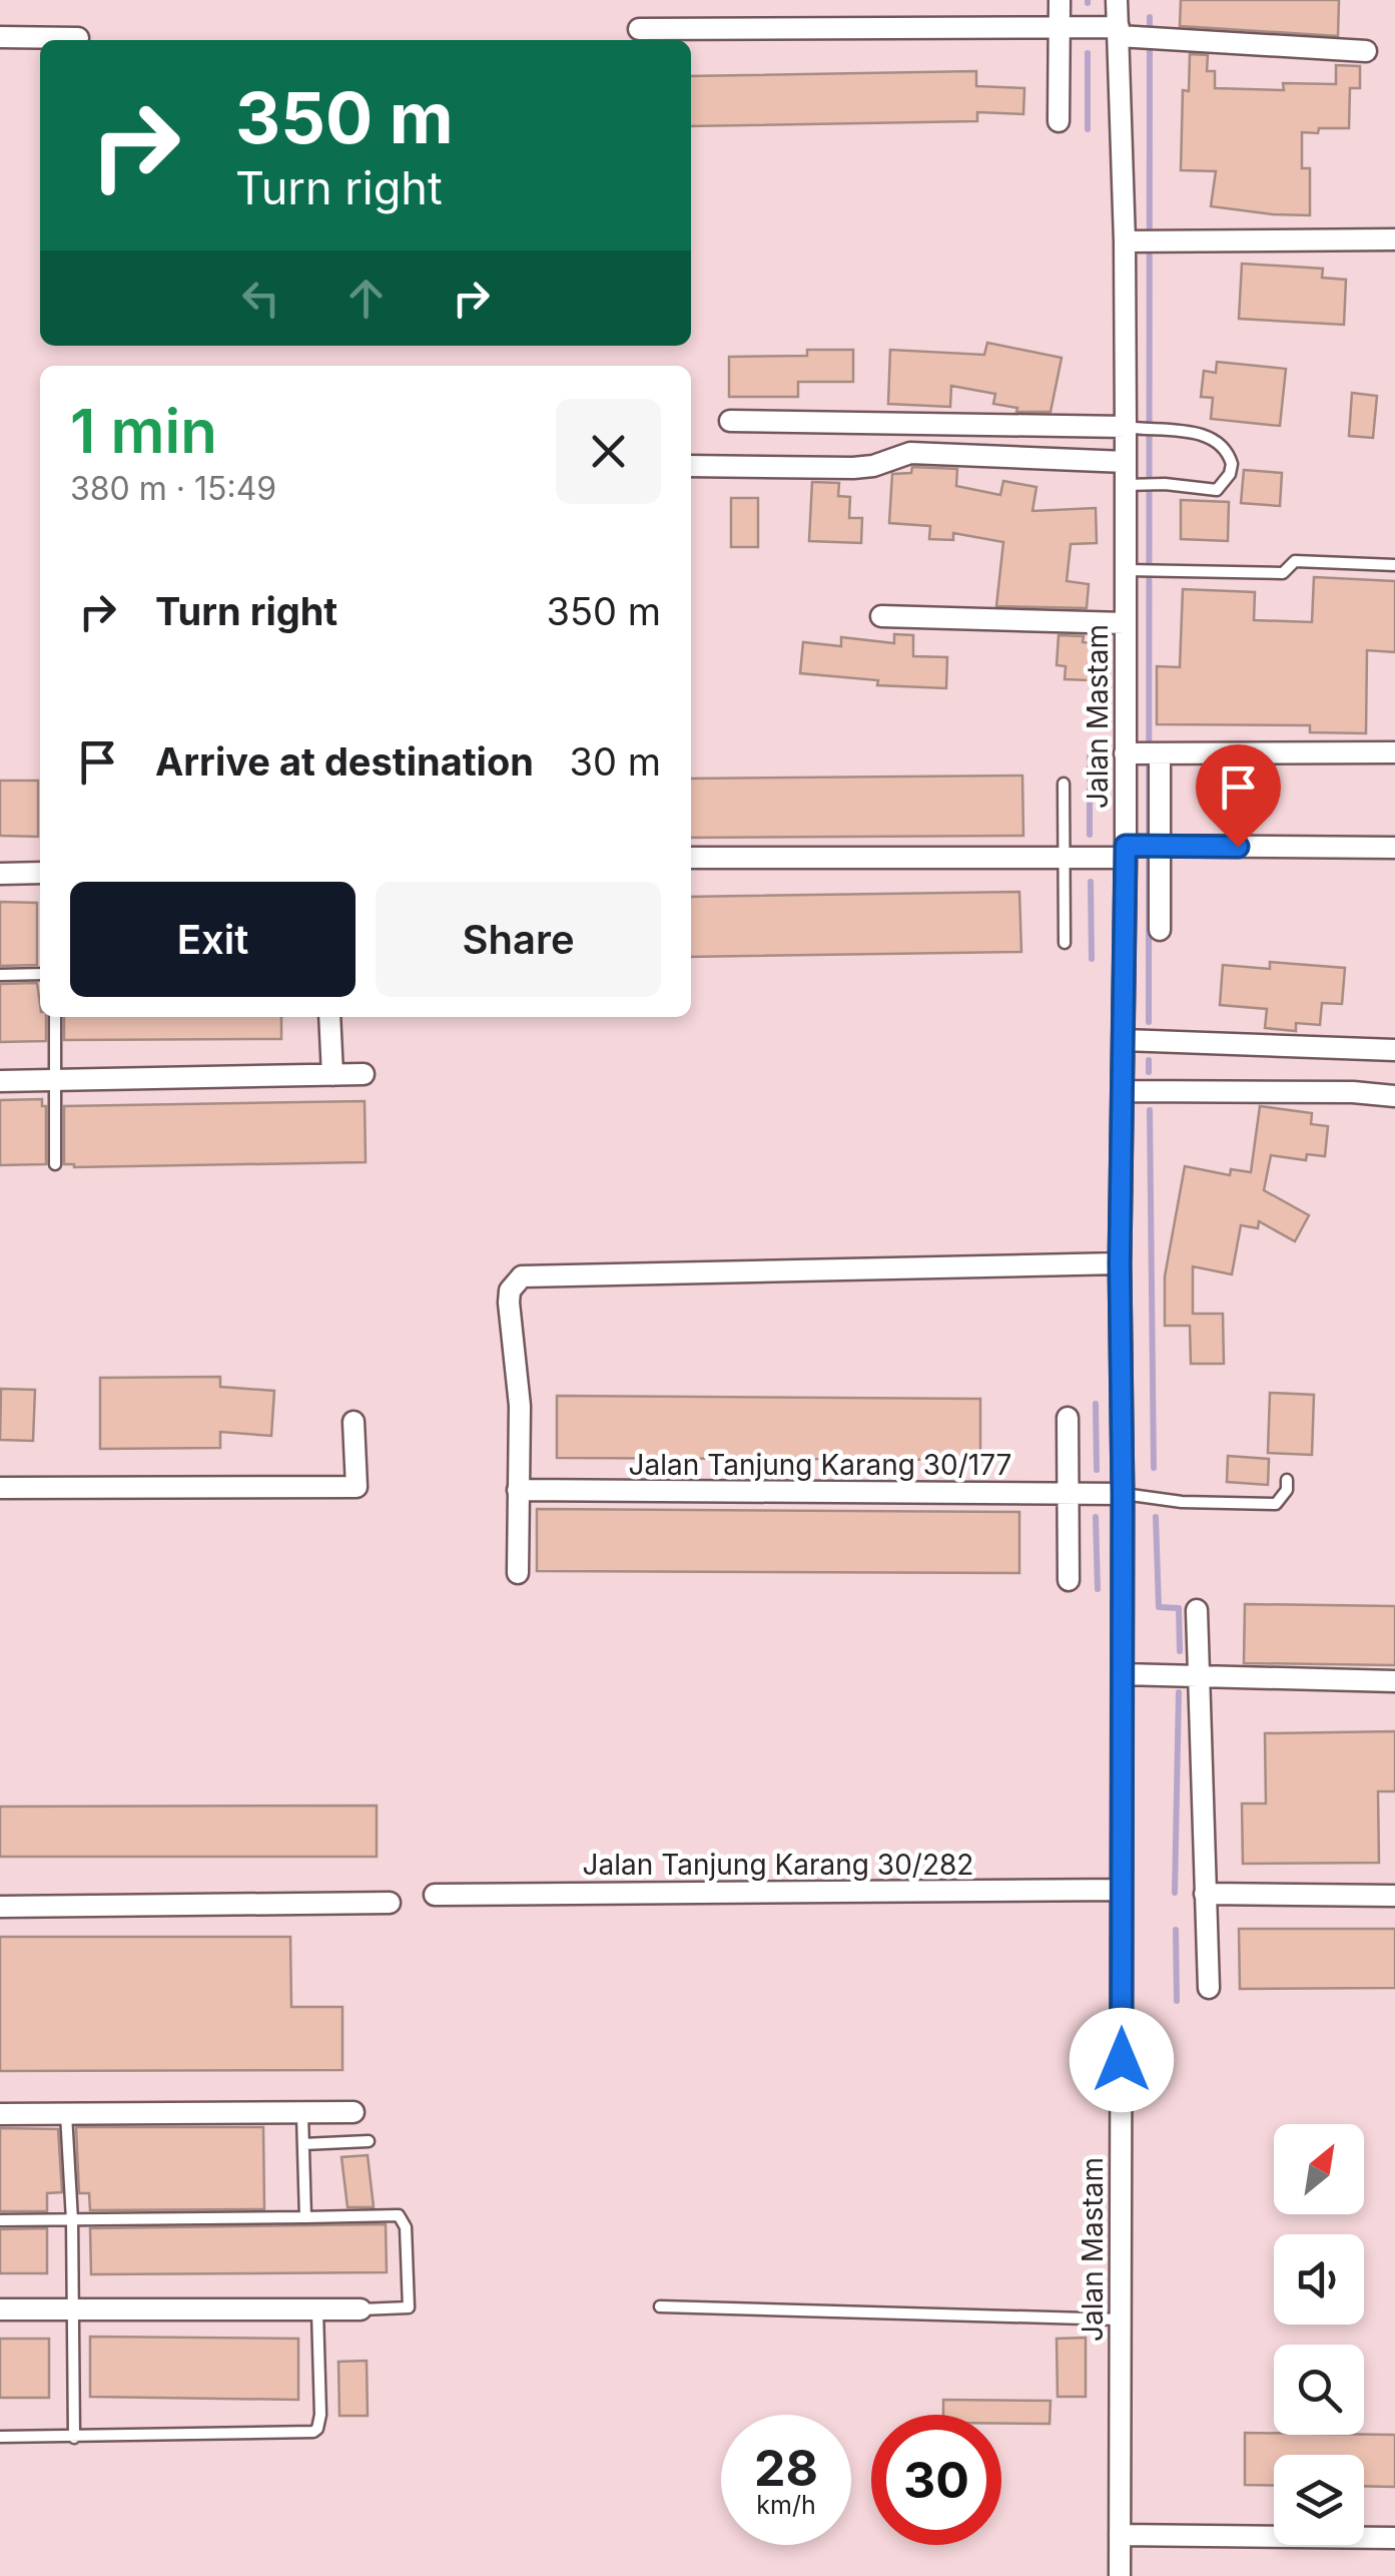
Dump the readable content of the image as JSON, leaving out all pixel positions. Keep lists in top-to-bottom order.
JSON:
{
  "streets": {
    "street": ["Jalan Mastam", "Jalan Tanjung Karang 30/177", "Jalan Tanjung Karang 30/282"]
  },
  "crossings": [
    ["Jalan Mastam", "Jalan Tanjung Karang 30/177"],
    ["Jalan Mastam", "Jalan Tanjung Karang 30/282"]
  ],
  "north": "top right",
  "page": {
    "turn": ["350 m", "Turn right"],
    "heading": ["1 min", "380 m · 15:49"],
    "list": [
      {
        "name": "Turn right",
        "value": "350 m"
      },
      {
        "name": "Arrive at destination",
        "value": "30 m"
      }
    ],
    "buttons": ["Exit", "Share"],
    "speed": "28 km/h",
    "limit": "30"
  }
}
